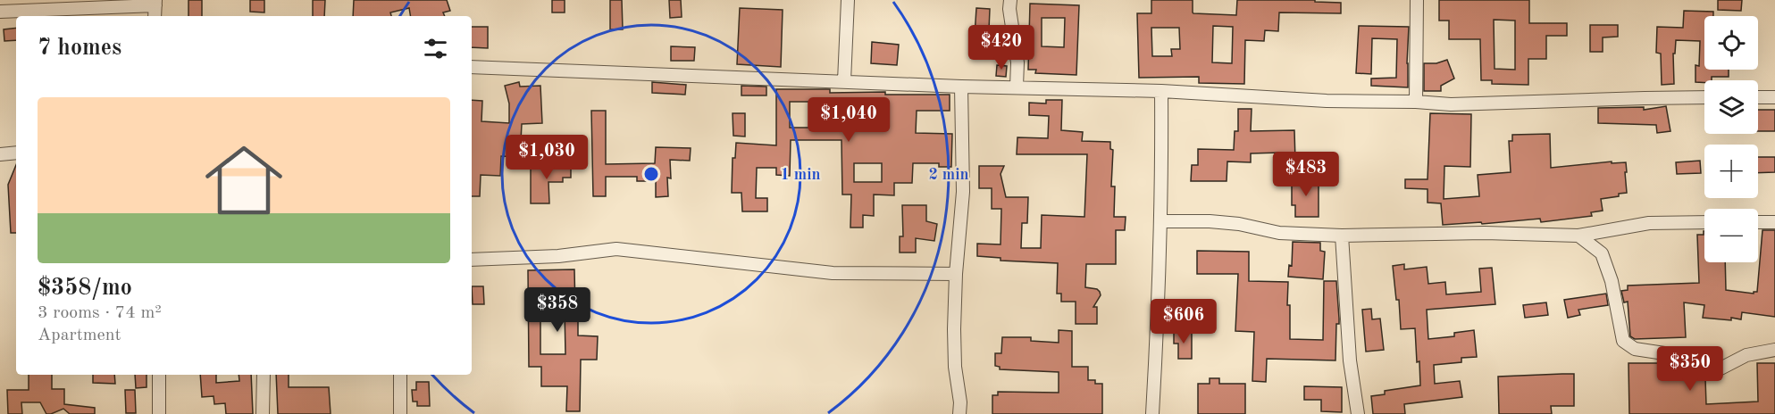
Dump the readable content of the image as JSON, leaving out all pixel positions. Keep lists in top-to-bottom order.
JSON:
{
  "page": {
    "map_buttons": ["+", "−"],
    "heading": "7 homes",
    "price": [
      "$420",
      "$1,040",
      "$1,030",
      "$483",
      "$358",
      "$606",
      "$350"
    ],
    "list": [
      {
        "name": "$358/mo",
        "note": "3 rooms · 74 m² · Apartment"
      }
    ]
  },
  "rings": ["1 min", "2 min"]
}
